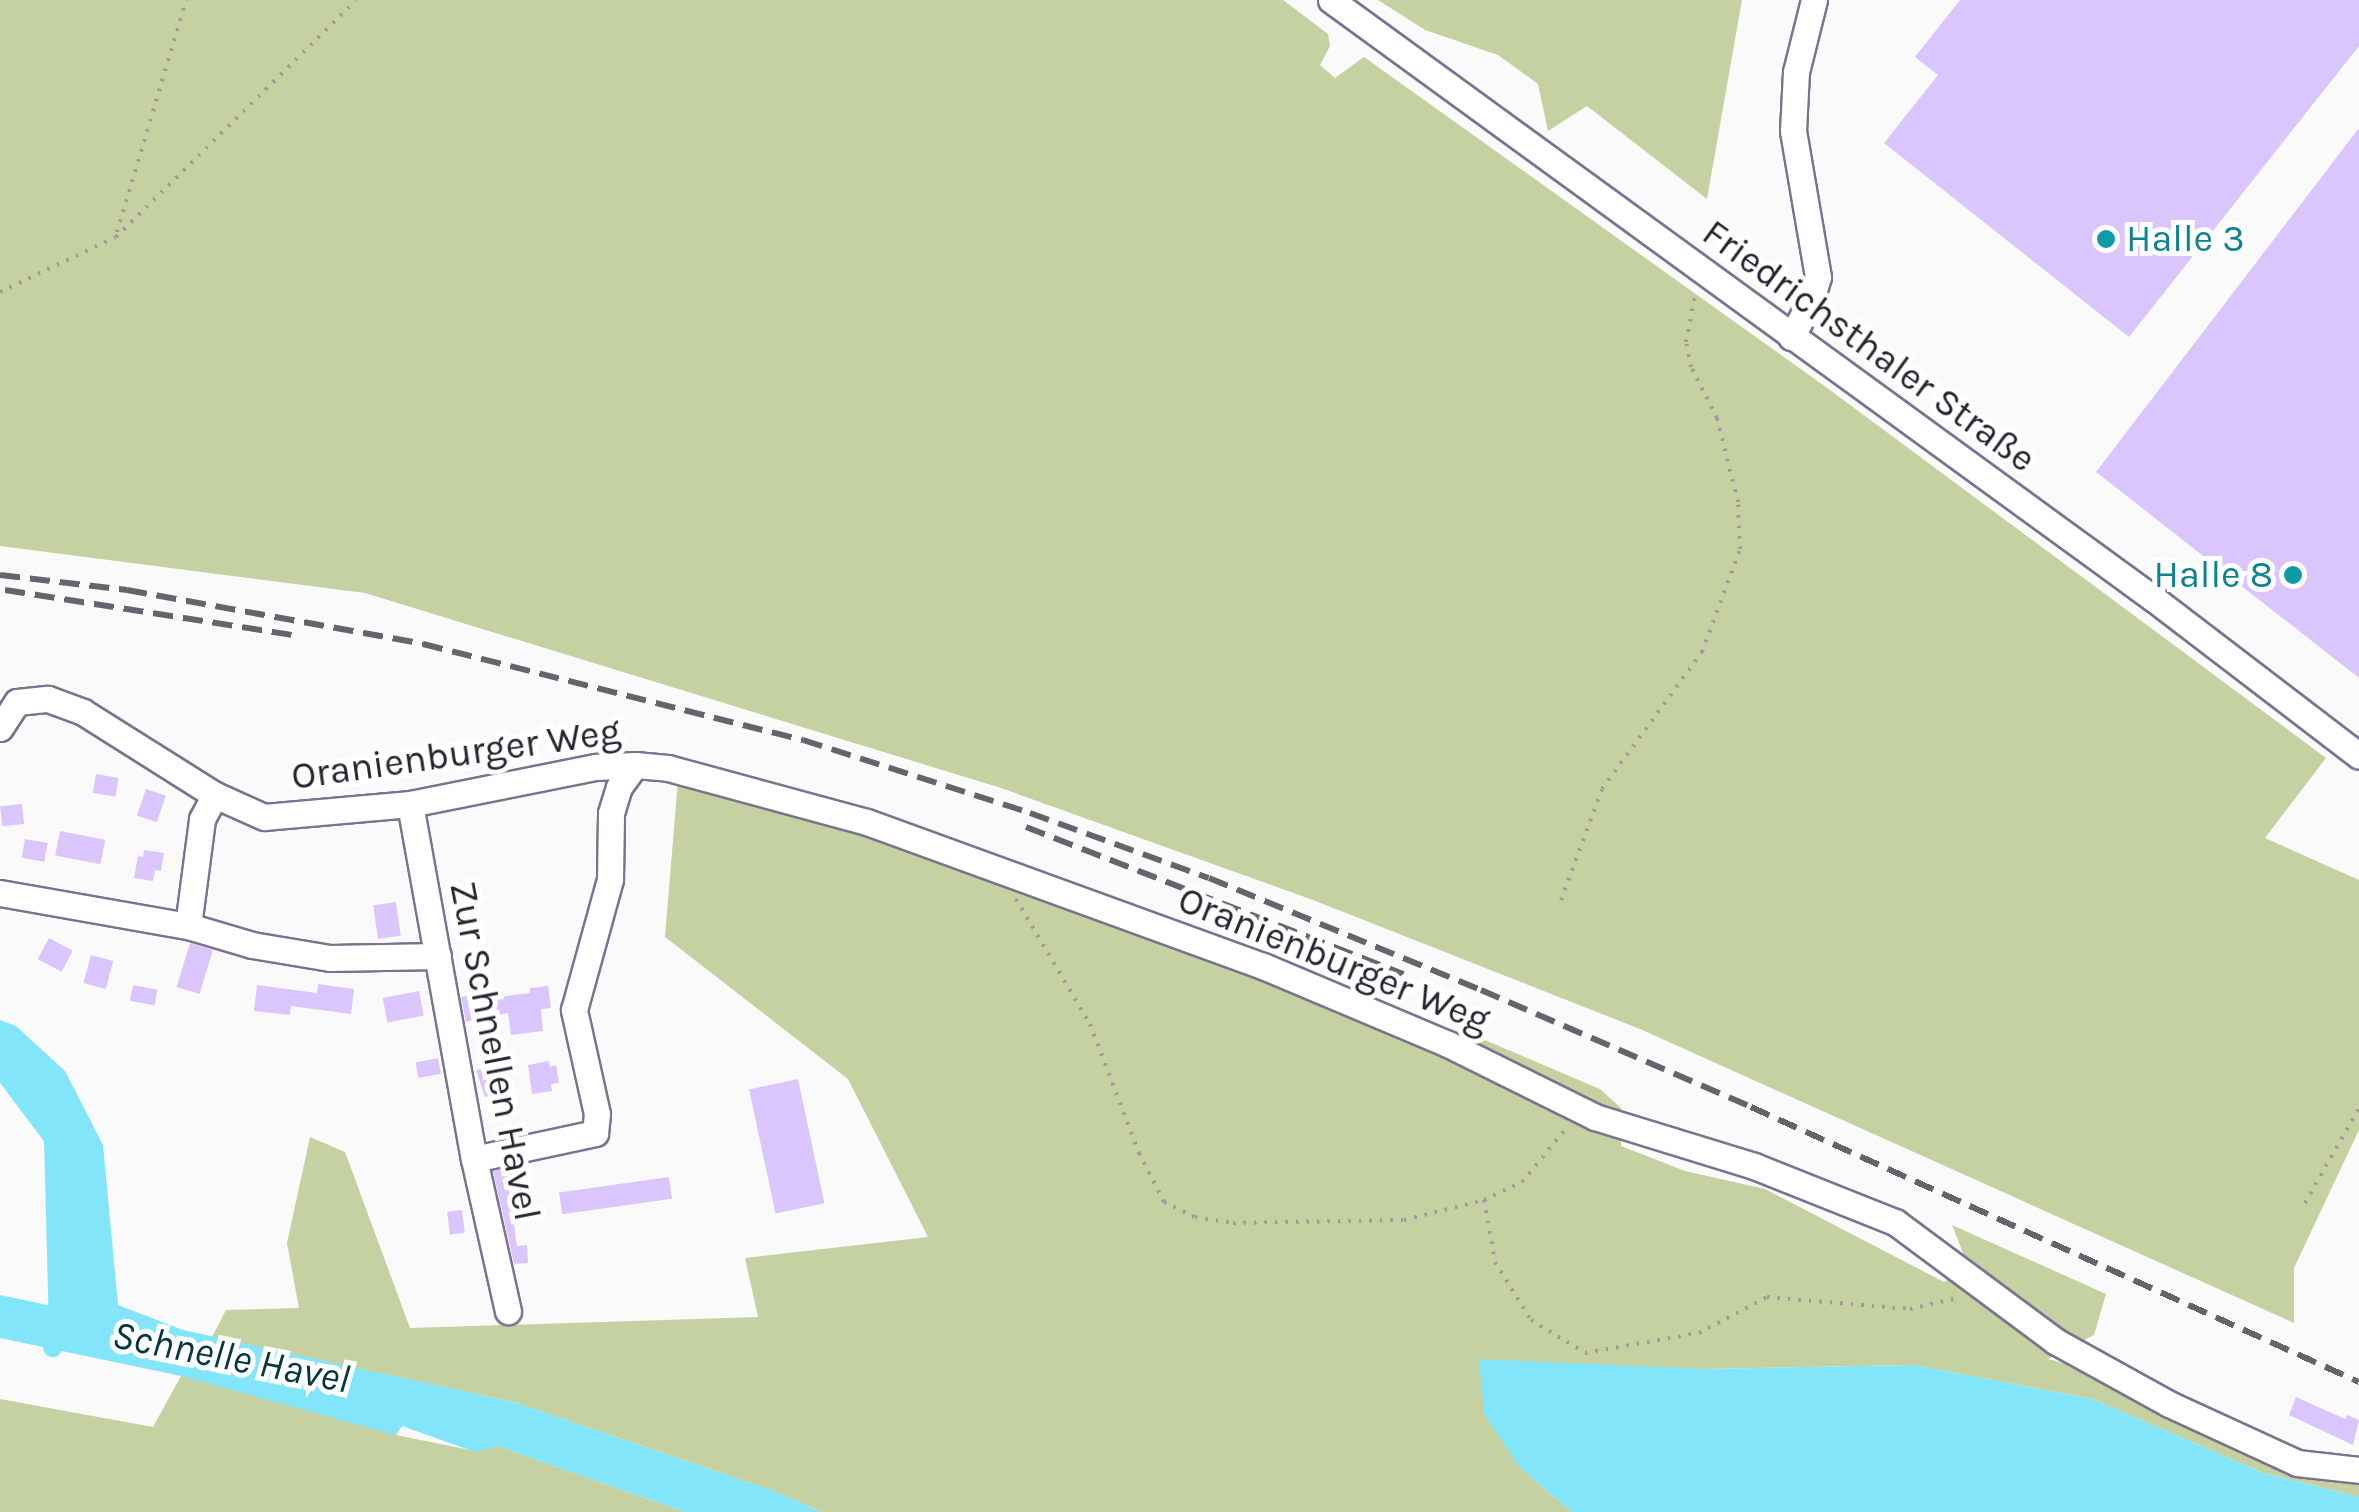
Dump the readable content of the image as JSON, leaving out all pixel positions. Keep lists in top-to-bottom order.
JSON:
{
  "streets": {
    "street": ["Friedrichsthaler Straße", "Oranienburger Weg", "Zur Schnellen Havel"]
  },
  "crossings": [
    ["Oranienburger Weg", "Zur Schnellen Havel"]
  ],
  "water": ["Schnelle Havel"],
  "places": ["Halle 3", "Halle 8"]
}
